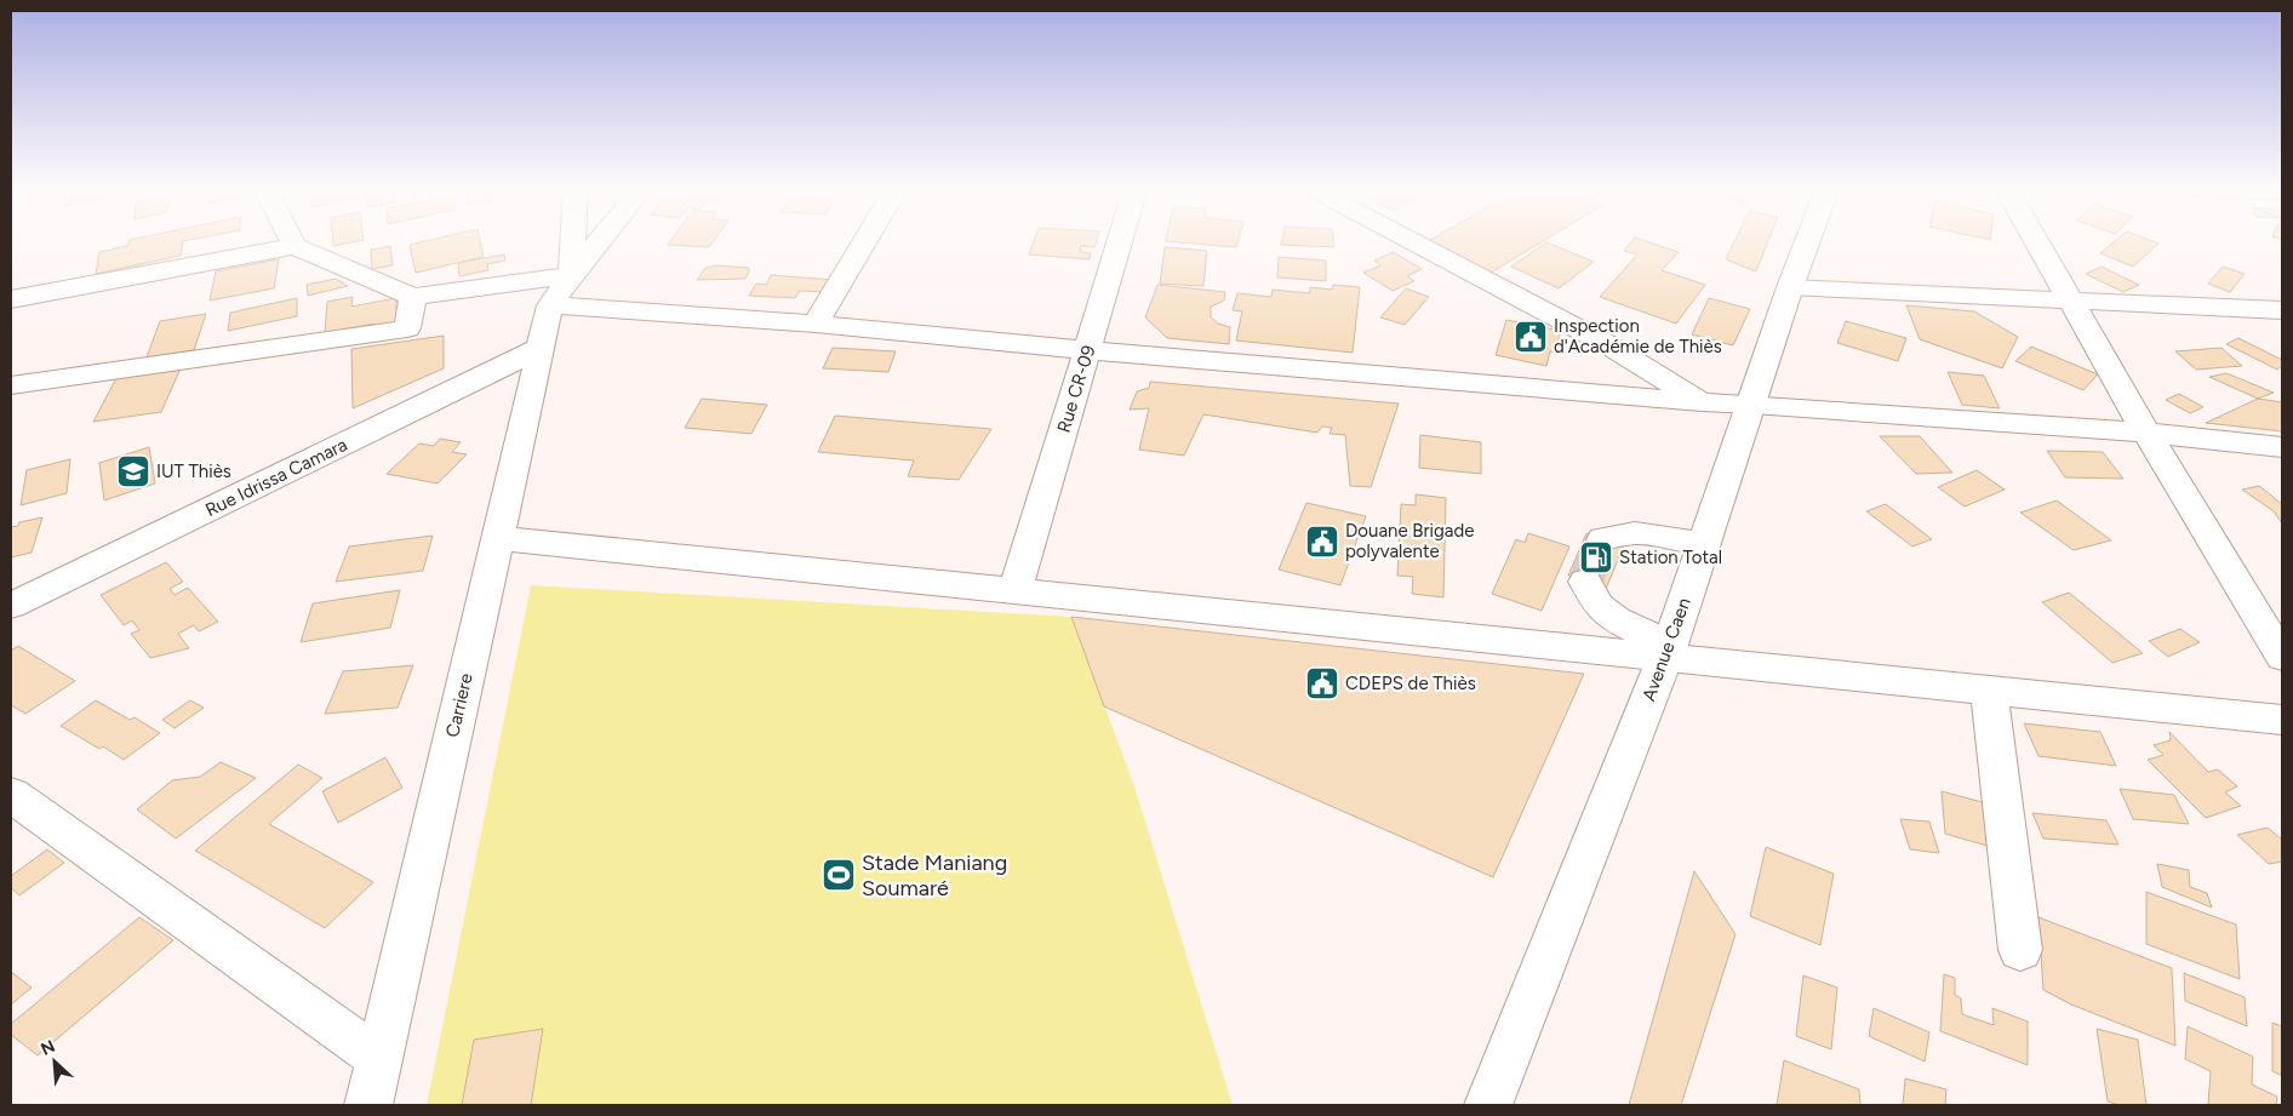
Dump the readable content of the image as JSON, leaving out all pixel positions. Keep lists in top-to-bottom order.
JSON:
{
  "streets": {
    "main road": [
      "Rue CR-09",
      "Rue Idrissa Camara",
      "Avenue Caen",
      "Carriere"
    ]
  },
  "crossings": [
    ["Rue Idrissa Camara", "Carriere"]
  ],
  "places": {
    "public building": ["Inspection d'Académie de Thiès", "Douane Brigade polyvalente", "CDEPS de Thiès"],
    "school or university": ["IUT Thiès"],
    "fuel station": ["Station Total"],
    "sports": ["Stade Maniang Soumaré"]
  },
  "north": "top left"
}
